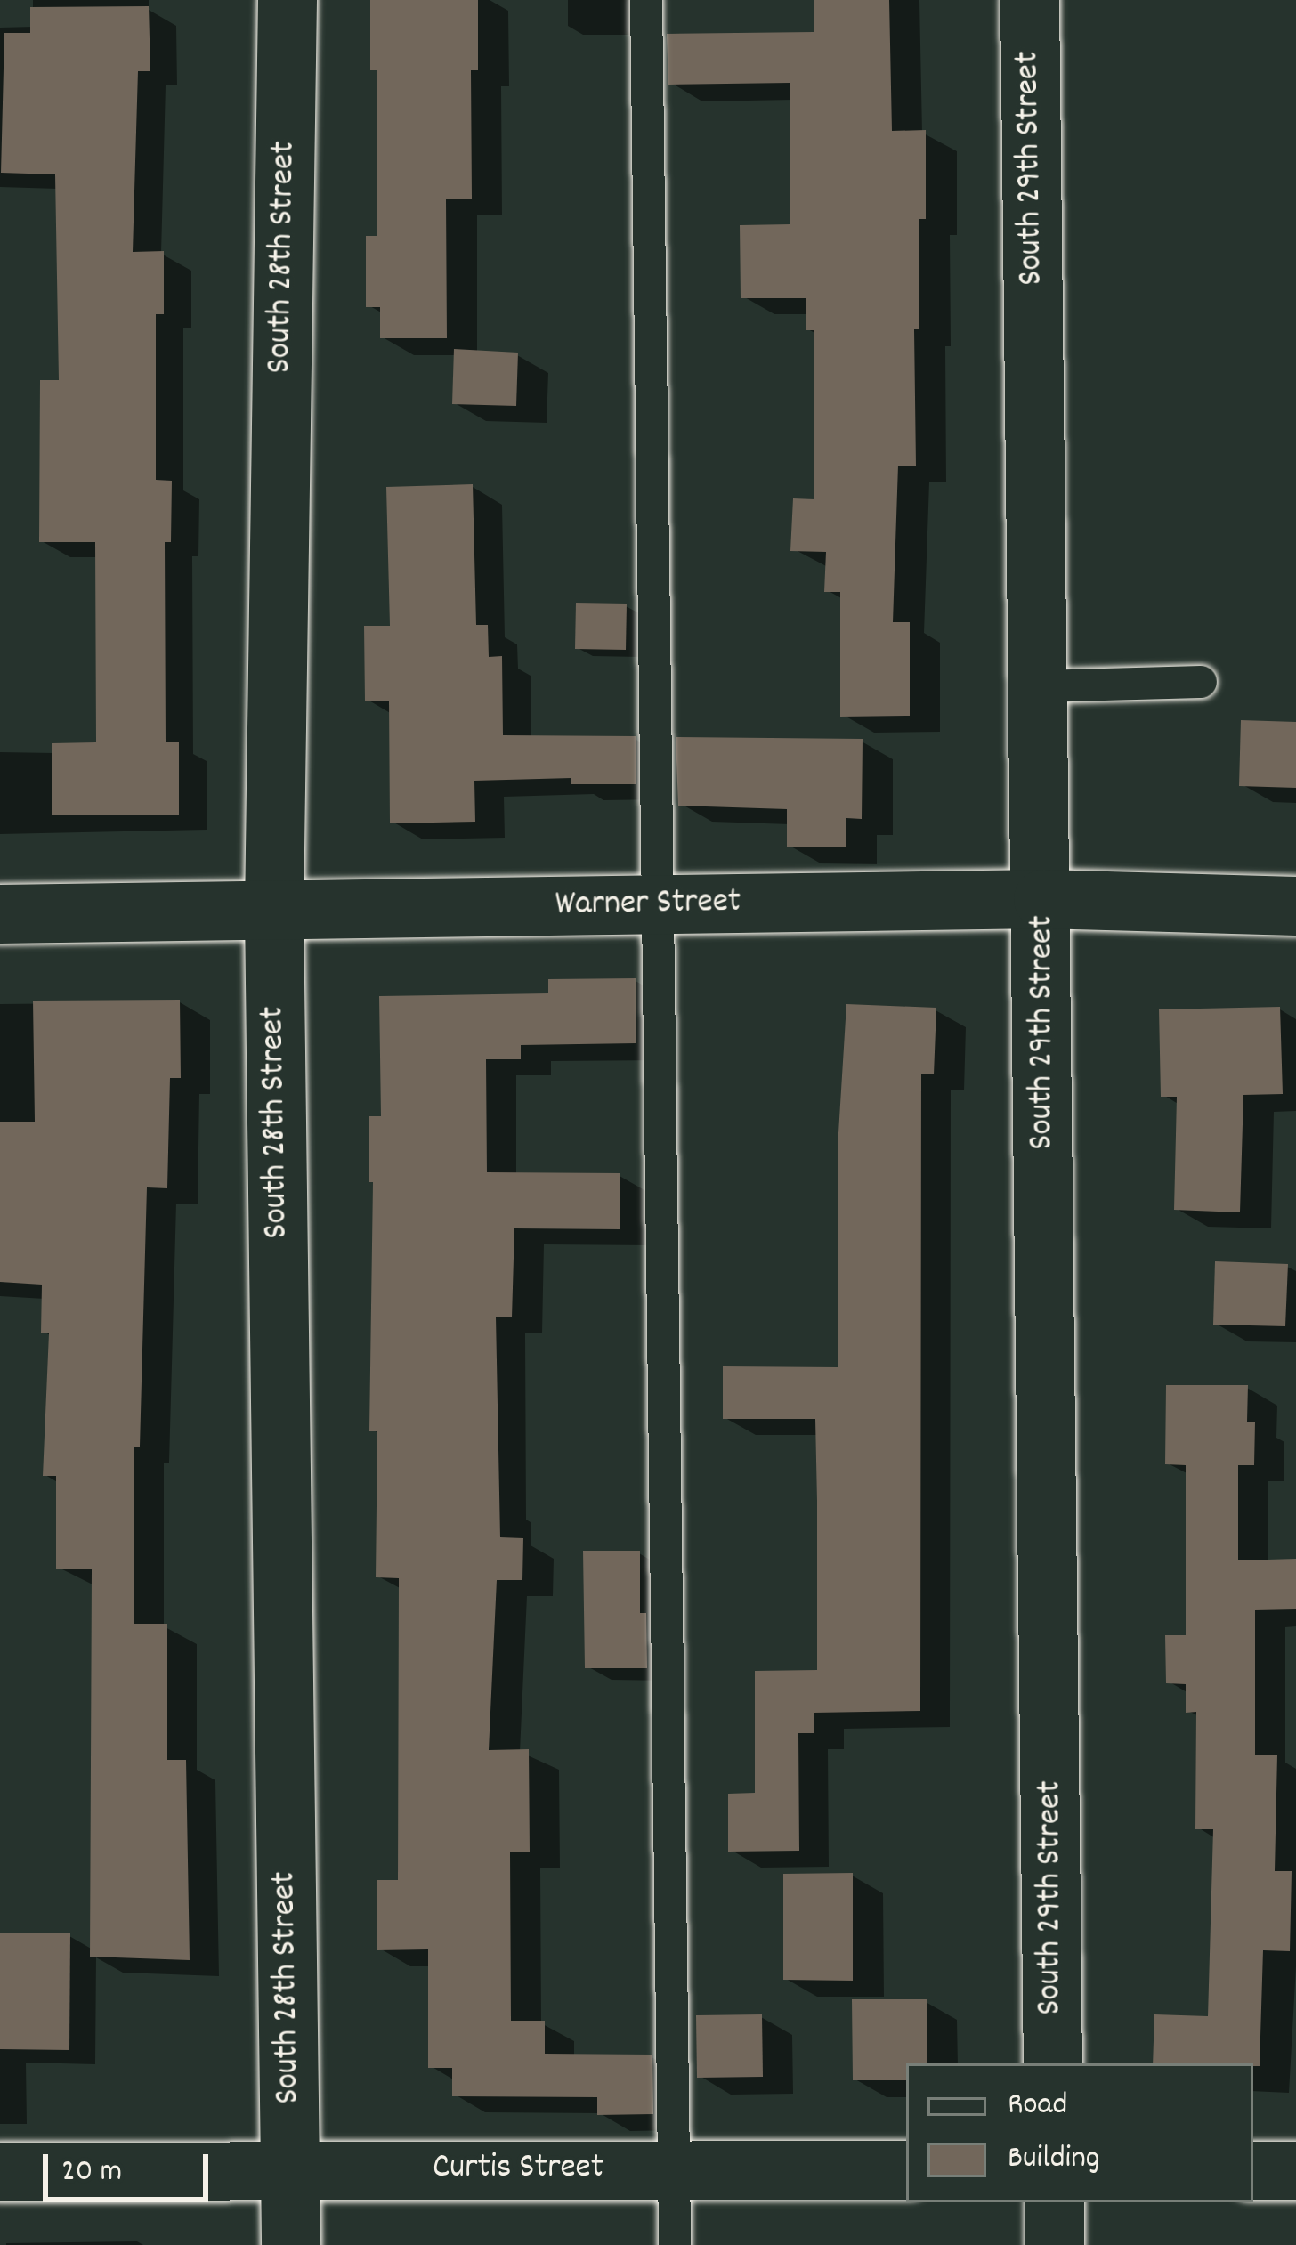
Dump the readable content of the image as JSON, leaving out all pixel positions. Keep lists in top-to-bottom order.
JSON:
{
  "streets": {
    "street": [
      "South 29th Street",
      "South 28th Street",
      "Warner Street",
      "Curtis Street"
    ]
  },
  "crossings": [
    ["South 29th Street", "Warner Street"],
    ["South 28th Street", "Warner Street"],
    ["South 28th Street", "Curtis Street"]
  ],
  "legend": ["Road", "Building"],
  "scale_bar": "20 m"
}
